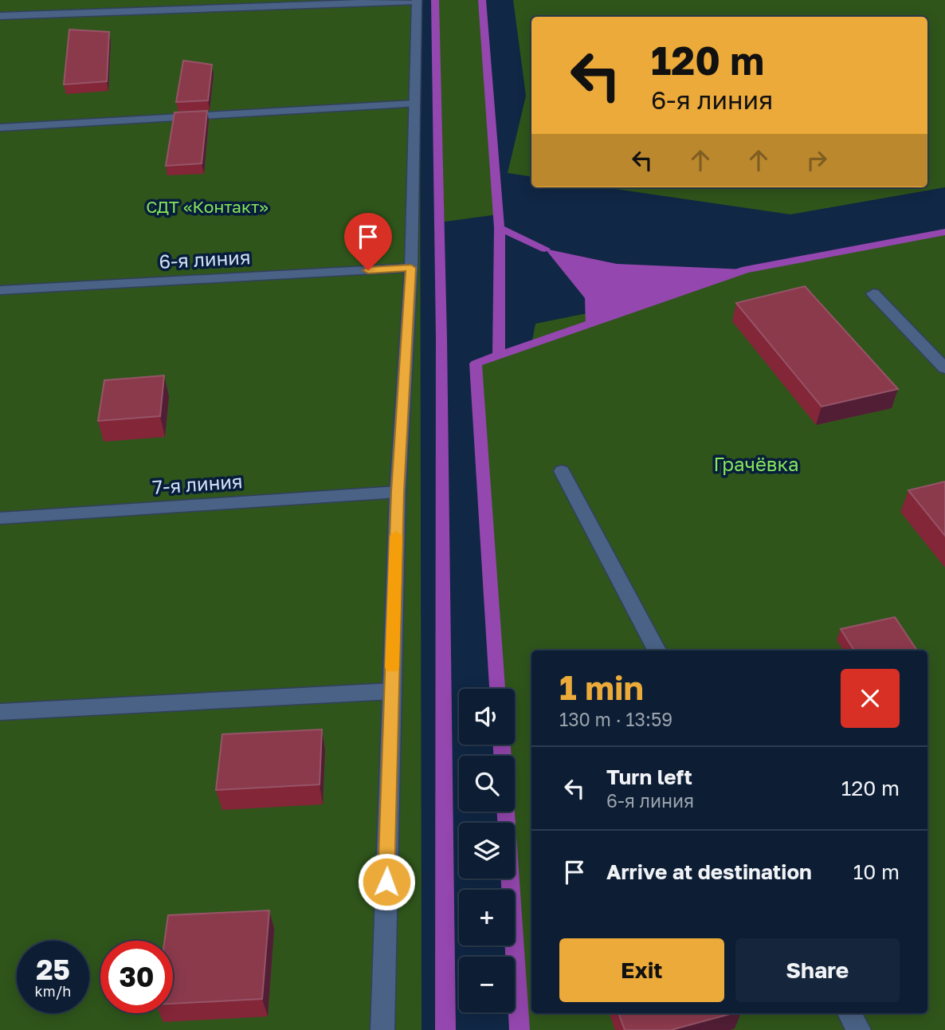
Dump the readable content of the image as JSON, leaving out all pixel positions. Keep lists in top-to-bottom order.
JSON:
{
  "streets": {
    "street": ["6-я линия", "7-я линия"]
  },
  "parks": ["СДТ «Контакт»", "Грачёвка"],
  "page": {
    "turn": ["120 m", "6-я линия"],
    "heading": ["1 min", "130 m · 13:59"],
    "map_buttons": ["+", "−"],
    "list": [
      {
        "name": "Turn left",
        "note": "6-я линия",
        "value": "120 m"
      },
      {
        "name": "Arrive at destination",
        "value": "10 m"
      }
    ],
    "buttons": ["Exit", "Share"],
    "speed": "25 km/h",
    "limit": "30"
  }
}
